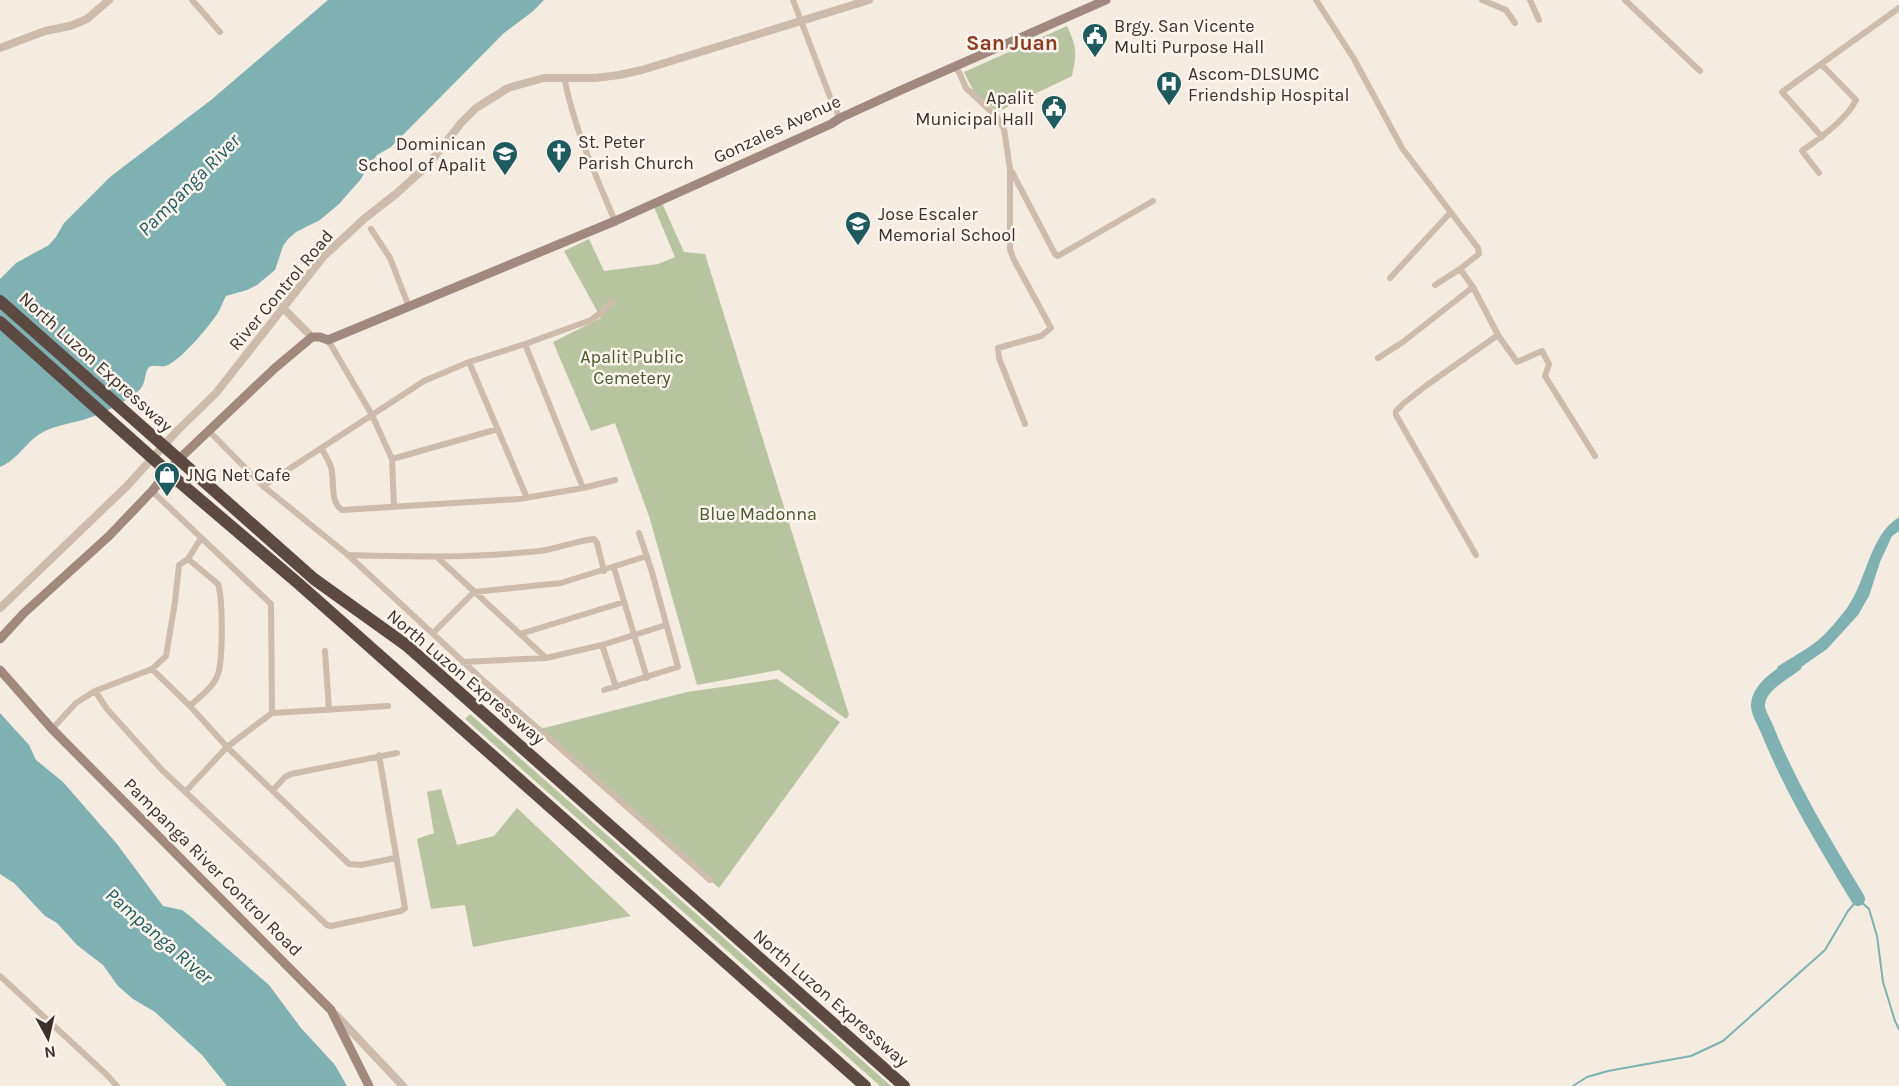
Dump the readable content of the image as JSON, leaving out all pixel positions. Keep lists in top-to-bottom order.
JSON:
{
  "streets": {
    "highway": ["North Luzon Expressway"],
    "main road": ["Gonzales Avenue", "Pampanga River Control Road"],
    "street": ["River Control Road"]
  },
  "districts": ["San Juan"],
  "water": ["Pampanga River"],
  "parks": ["Apalit Public Cemetery", "Blue Madonna"],
  "places": {
    "public building": ["Brgy. San Vicente Multi Purpose Hall", "Apalit Municipal Hall"],
    "hospital": ["Ascom-DLSUMC Friendship Hospital"],
    "church": ["St. Peter Parish Church"],
    "school or university": ["Dominican School of Apalit", "Jose Escaler Memorial School"],
    "shop": ["JNG Net Cafe"]
  },
  "north": "bottom"
}
